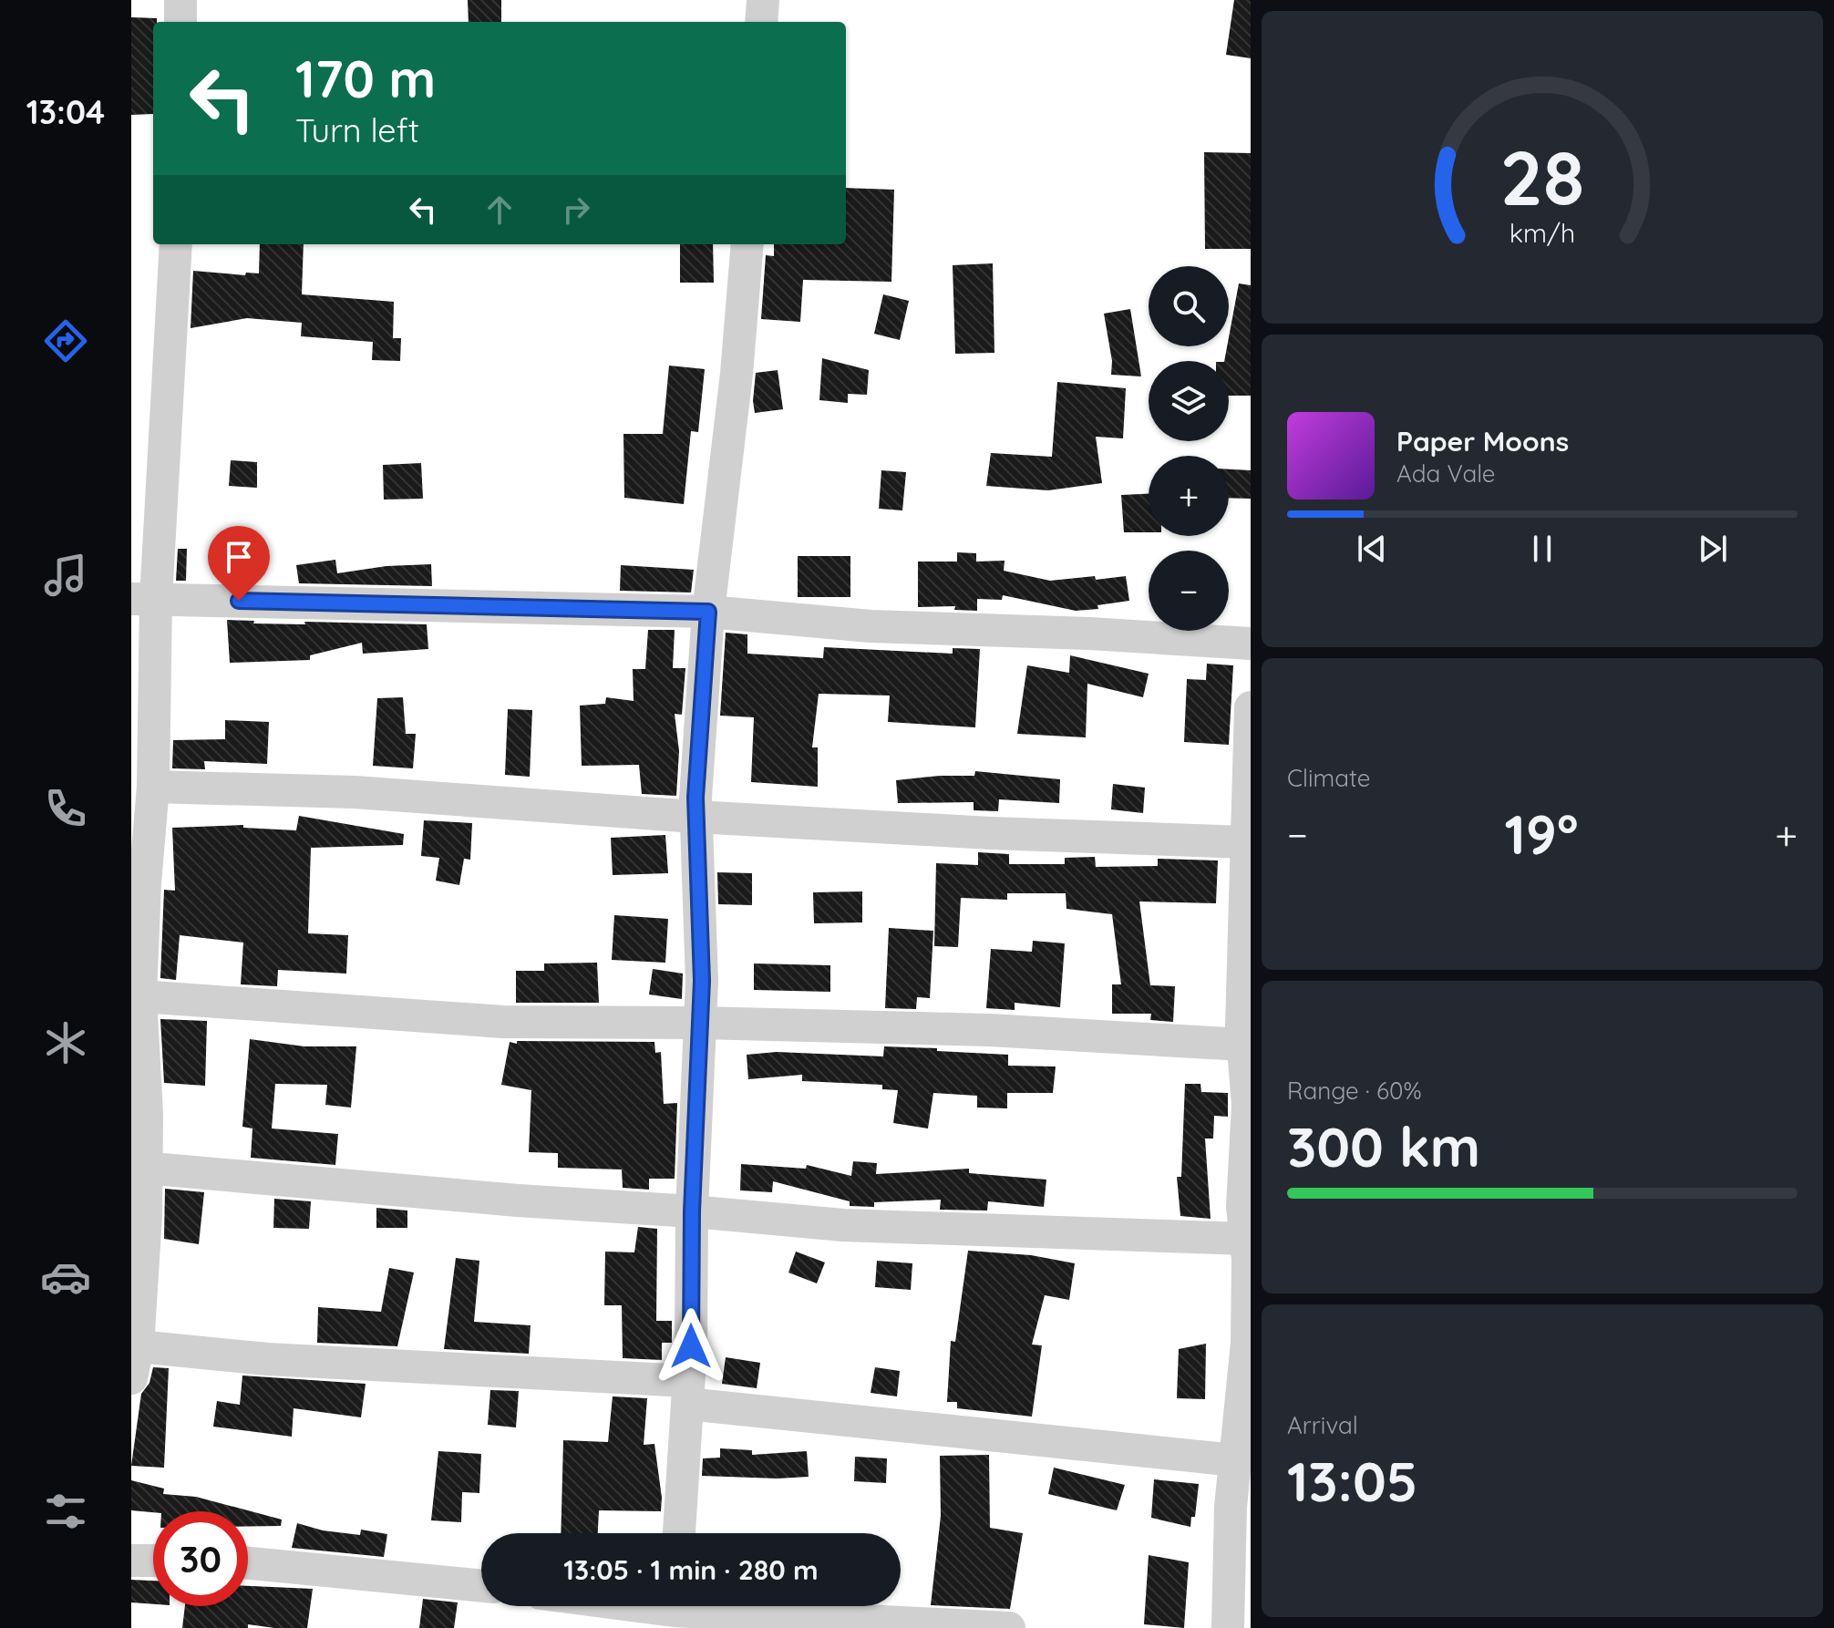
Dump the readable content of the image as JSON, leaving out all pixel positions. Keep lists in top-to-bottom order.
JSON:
{
  "page": {
    "tabs": "13:04",
    "turn": ["170 m", "Turn left"],
    "map_buttons": ["+", "−"],
    "song": ["Paper Moons", "Ada Vale"],
    "tile": [
      "Climate",
      ["Range · 60%", "300 km"],
      ["Arrival", "13:05"]
    ],
    "heat": ["−", "19°", "+"],
    "limit": "30",
    "trip": "13:05 · 1 min · 280 m",
    "gauge": ["28", "km/h"]
  }
}
